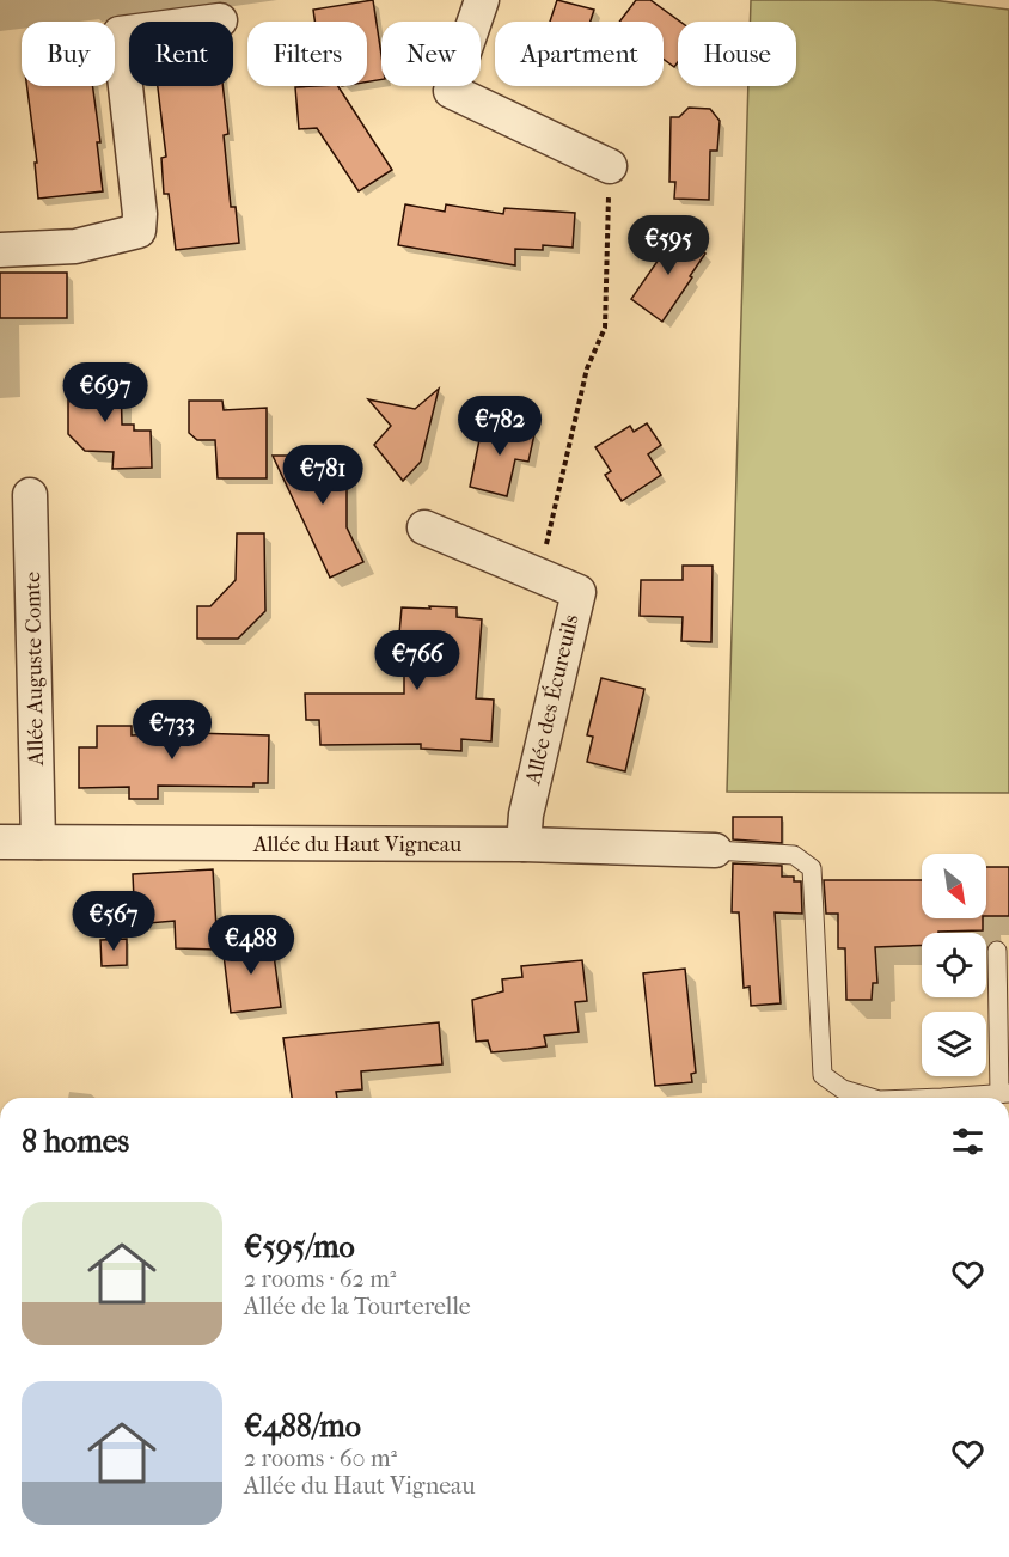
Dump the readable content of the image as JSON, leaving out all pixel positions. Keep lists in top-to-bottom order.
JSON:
{
  "streets": {
    "street": ["Allée Auguste Comte", "Allée des Écureuils", "Allée du Haut Vigneau"]
  },
  "crossings": [
    ["Allée Auguste Comte", "Allée du Haut Vigneau"],
    ["Allée des Écureuils", "Allée du Haut Vigneau"]
  ],
  "north": "bottom right",
  "page": {
    "chip": [
      "Buy",
      "Rent",
      "Filters",
      "New",
      "Apartment",
      "House"
    ],
    "price": [
      "€595",
      "€697",
      "€782",
      "€781",
      "€766",
      "€733",
      "€567",
      "€488"
    ],
    "heading": "8 homes",
    "list": [
      {
        "name": "€595/mo",
        "note": "2 rooms · 62 m² · Allée de la Tourterelle"
      },
      {
        "name": "€488/mo",
        "note": "2 rooms · 60 m² · Allée du Haut Vigneau"
      }
    ]
  }
}
